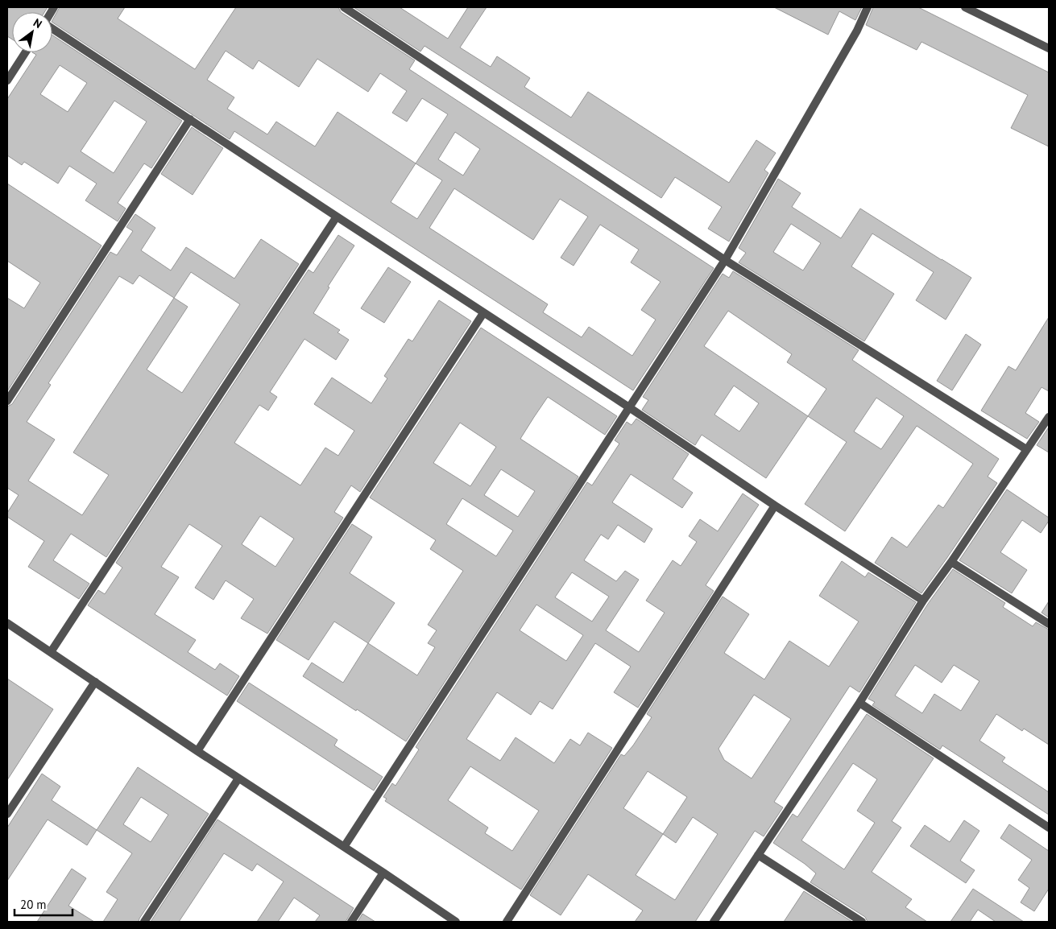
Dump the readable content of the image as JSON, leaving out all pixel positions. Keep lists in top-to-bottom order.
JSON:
{
  "scale_bar": "20 m",
  "north": "top right"
}
